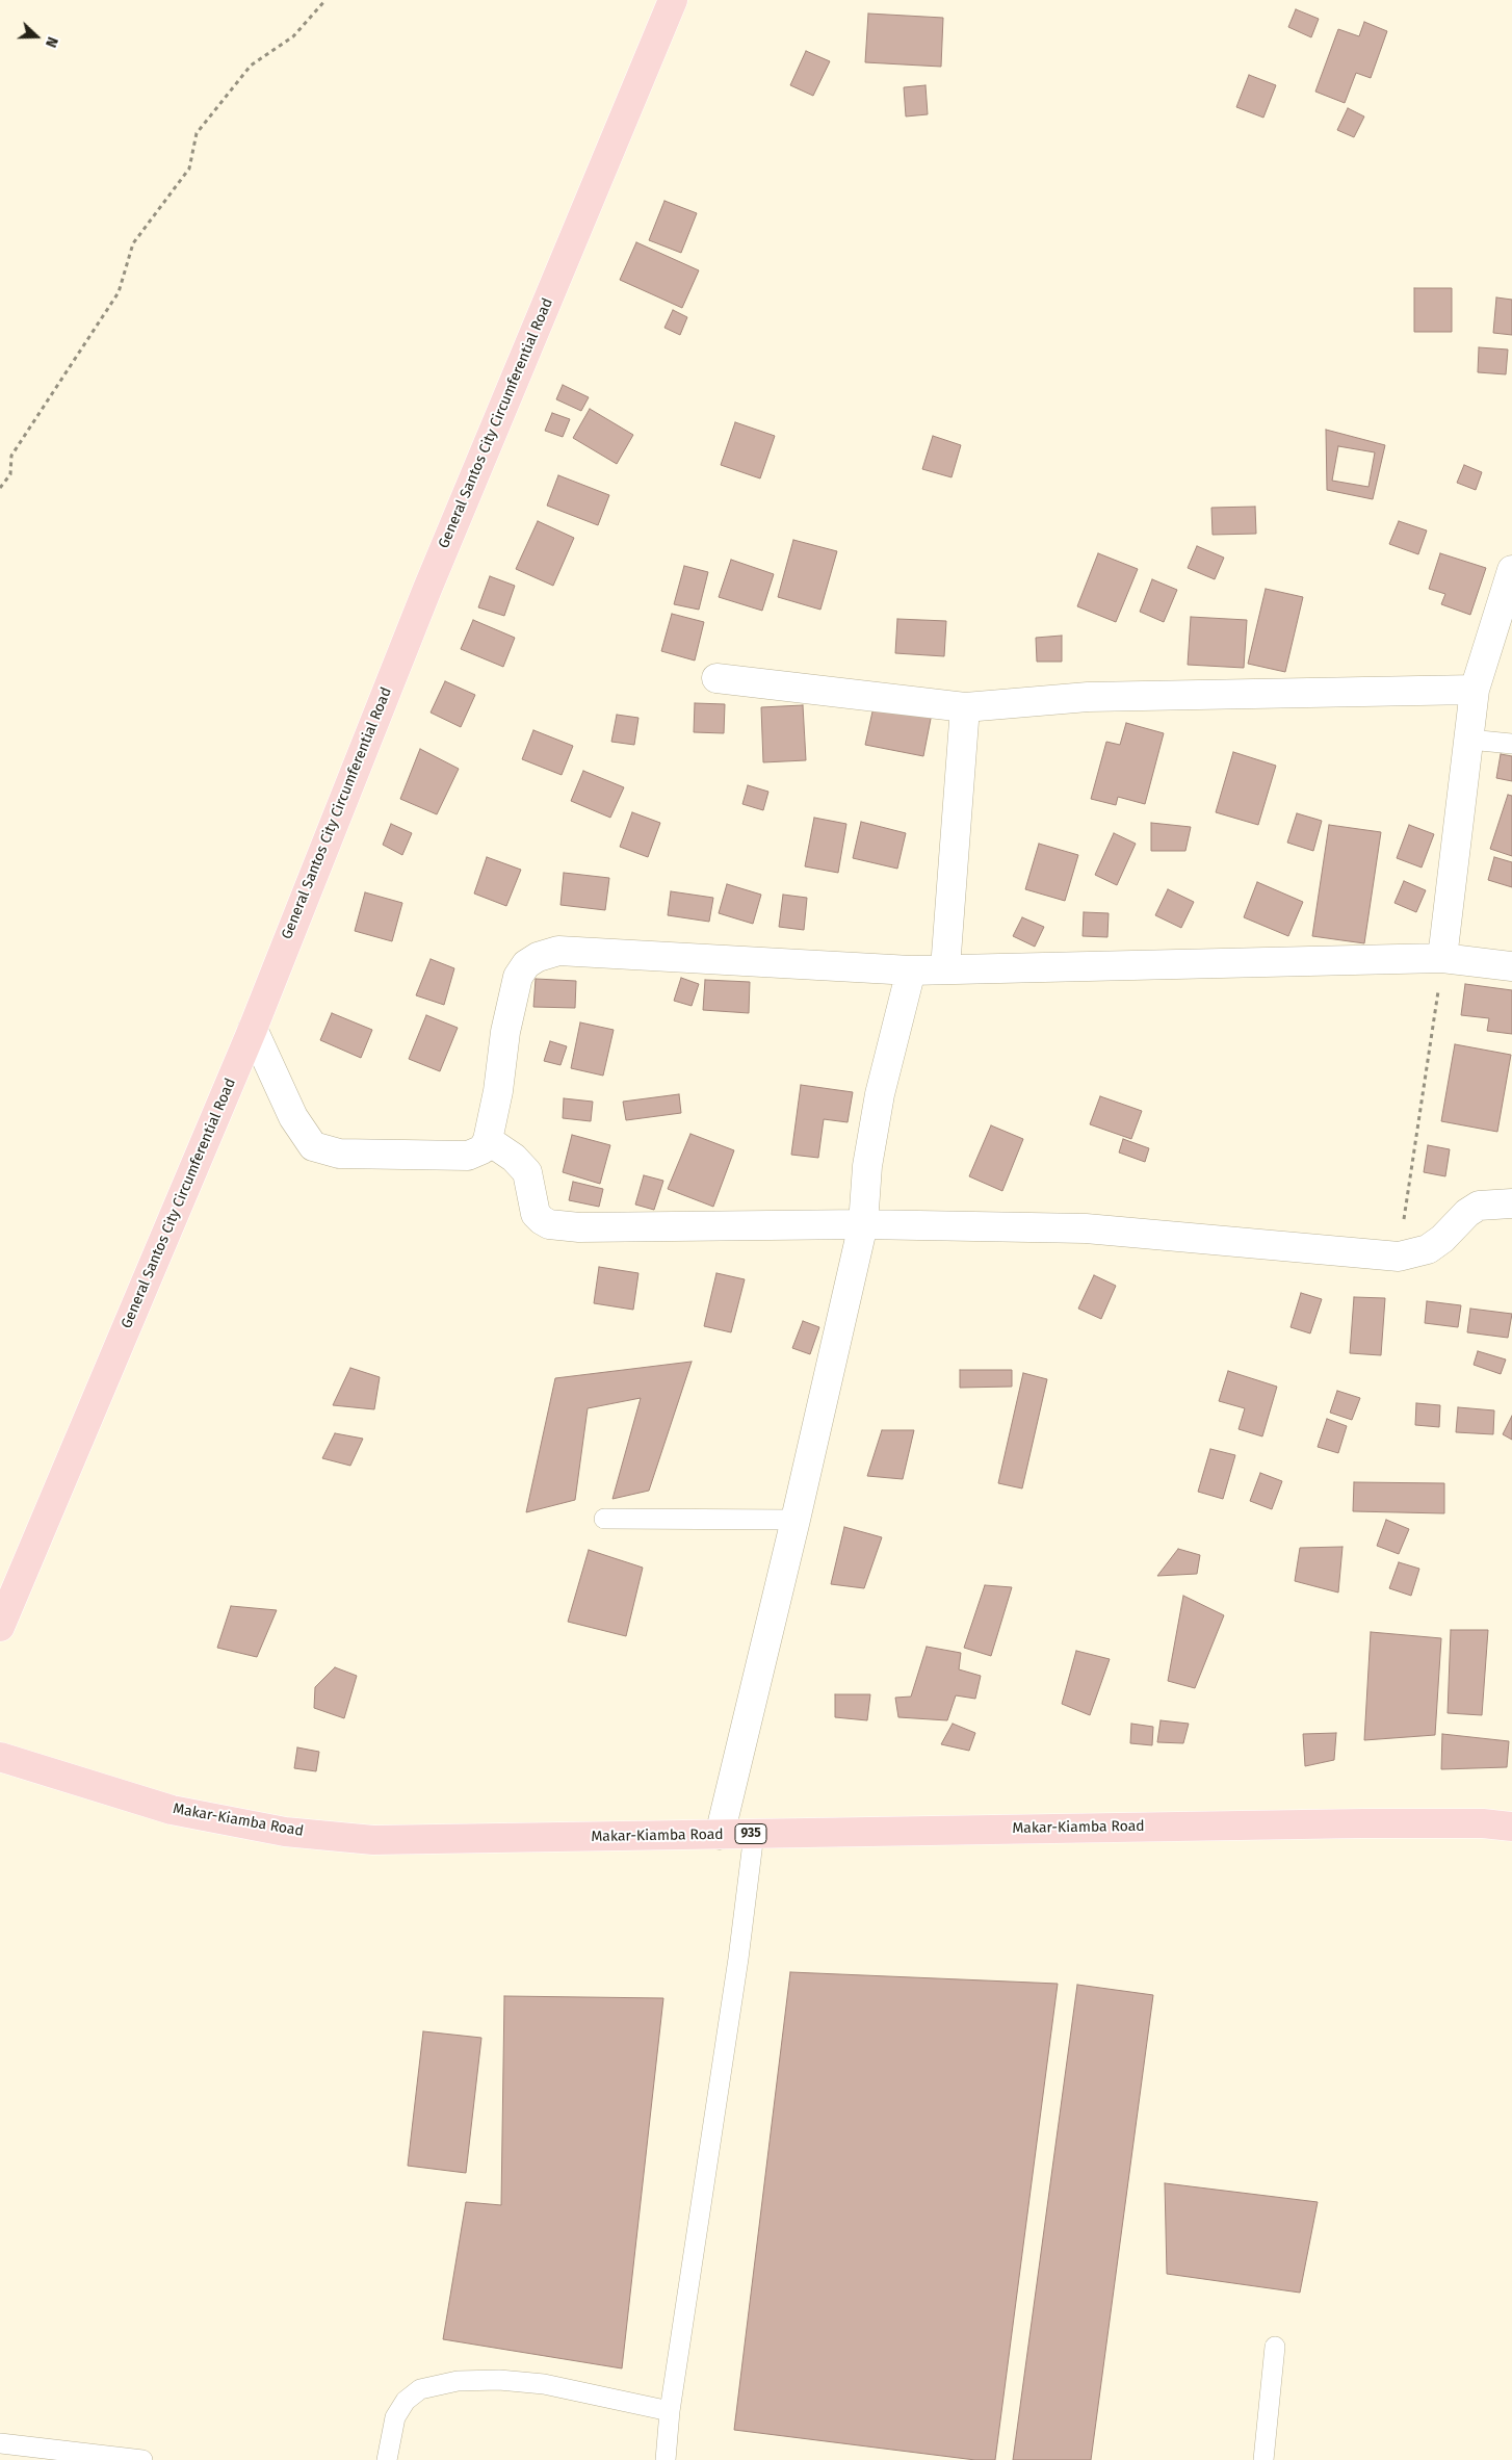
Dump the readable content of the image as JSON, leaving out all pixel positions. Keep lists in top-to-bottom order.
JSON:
{
  "streets": {
    "main road": ["General Santos City Circumferential Road", "Makar-Kiamba Road", "935"]
  },
  "north": "right"
}
